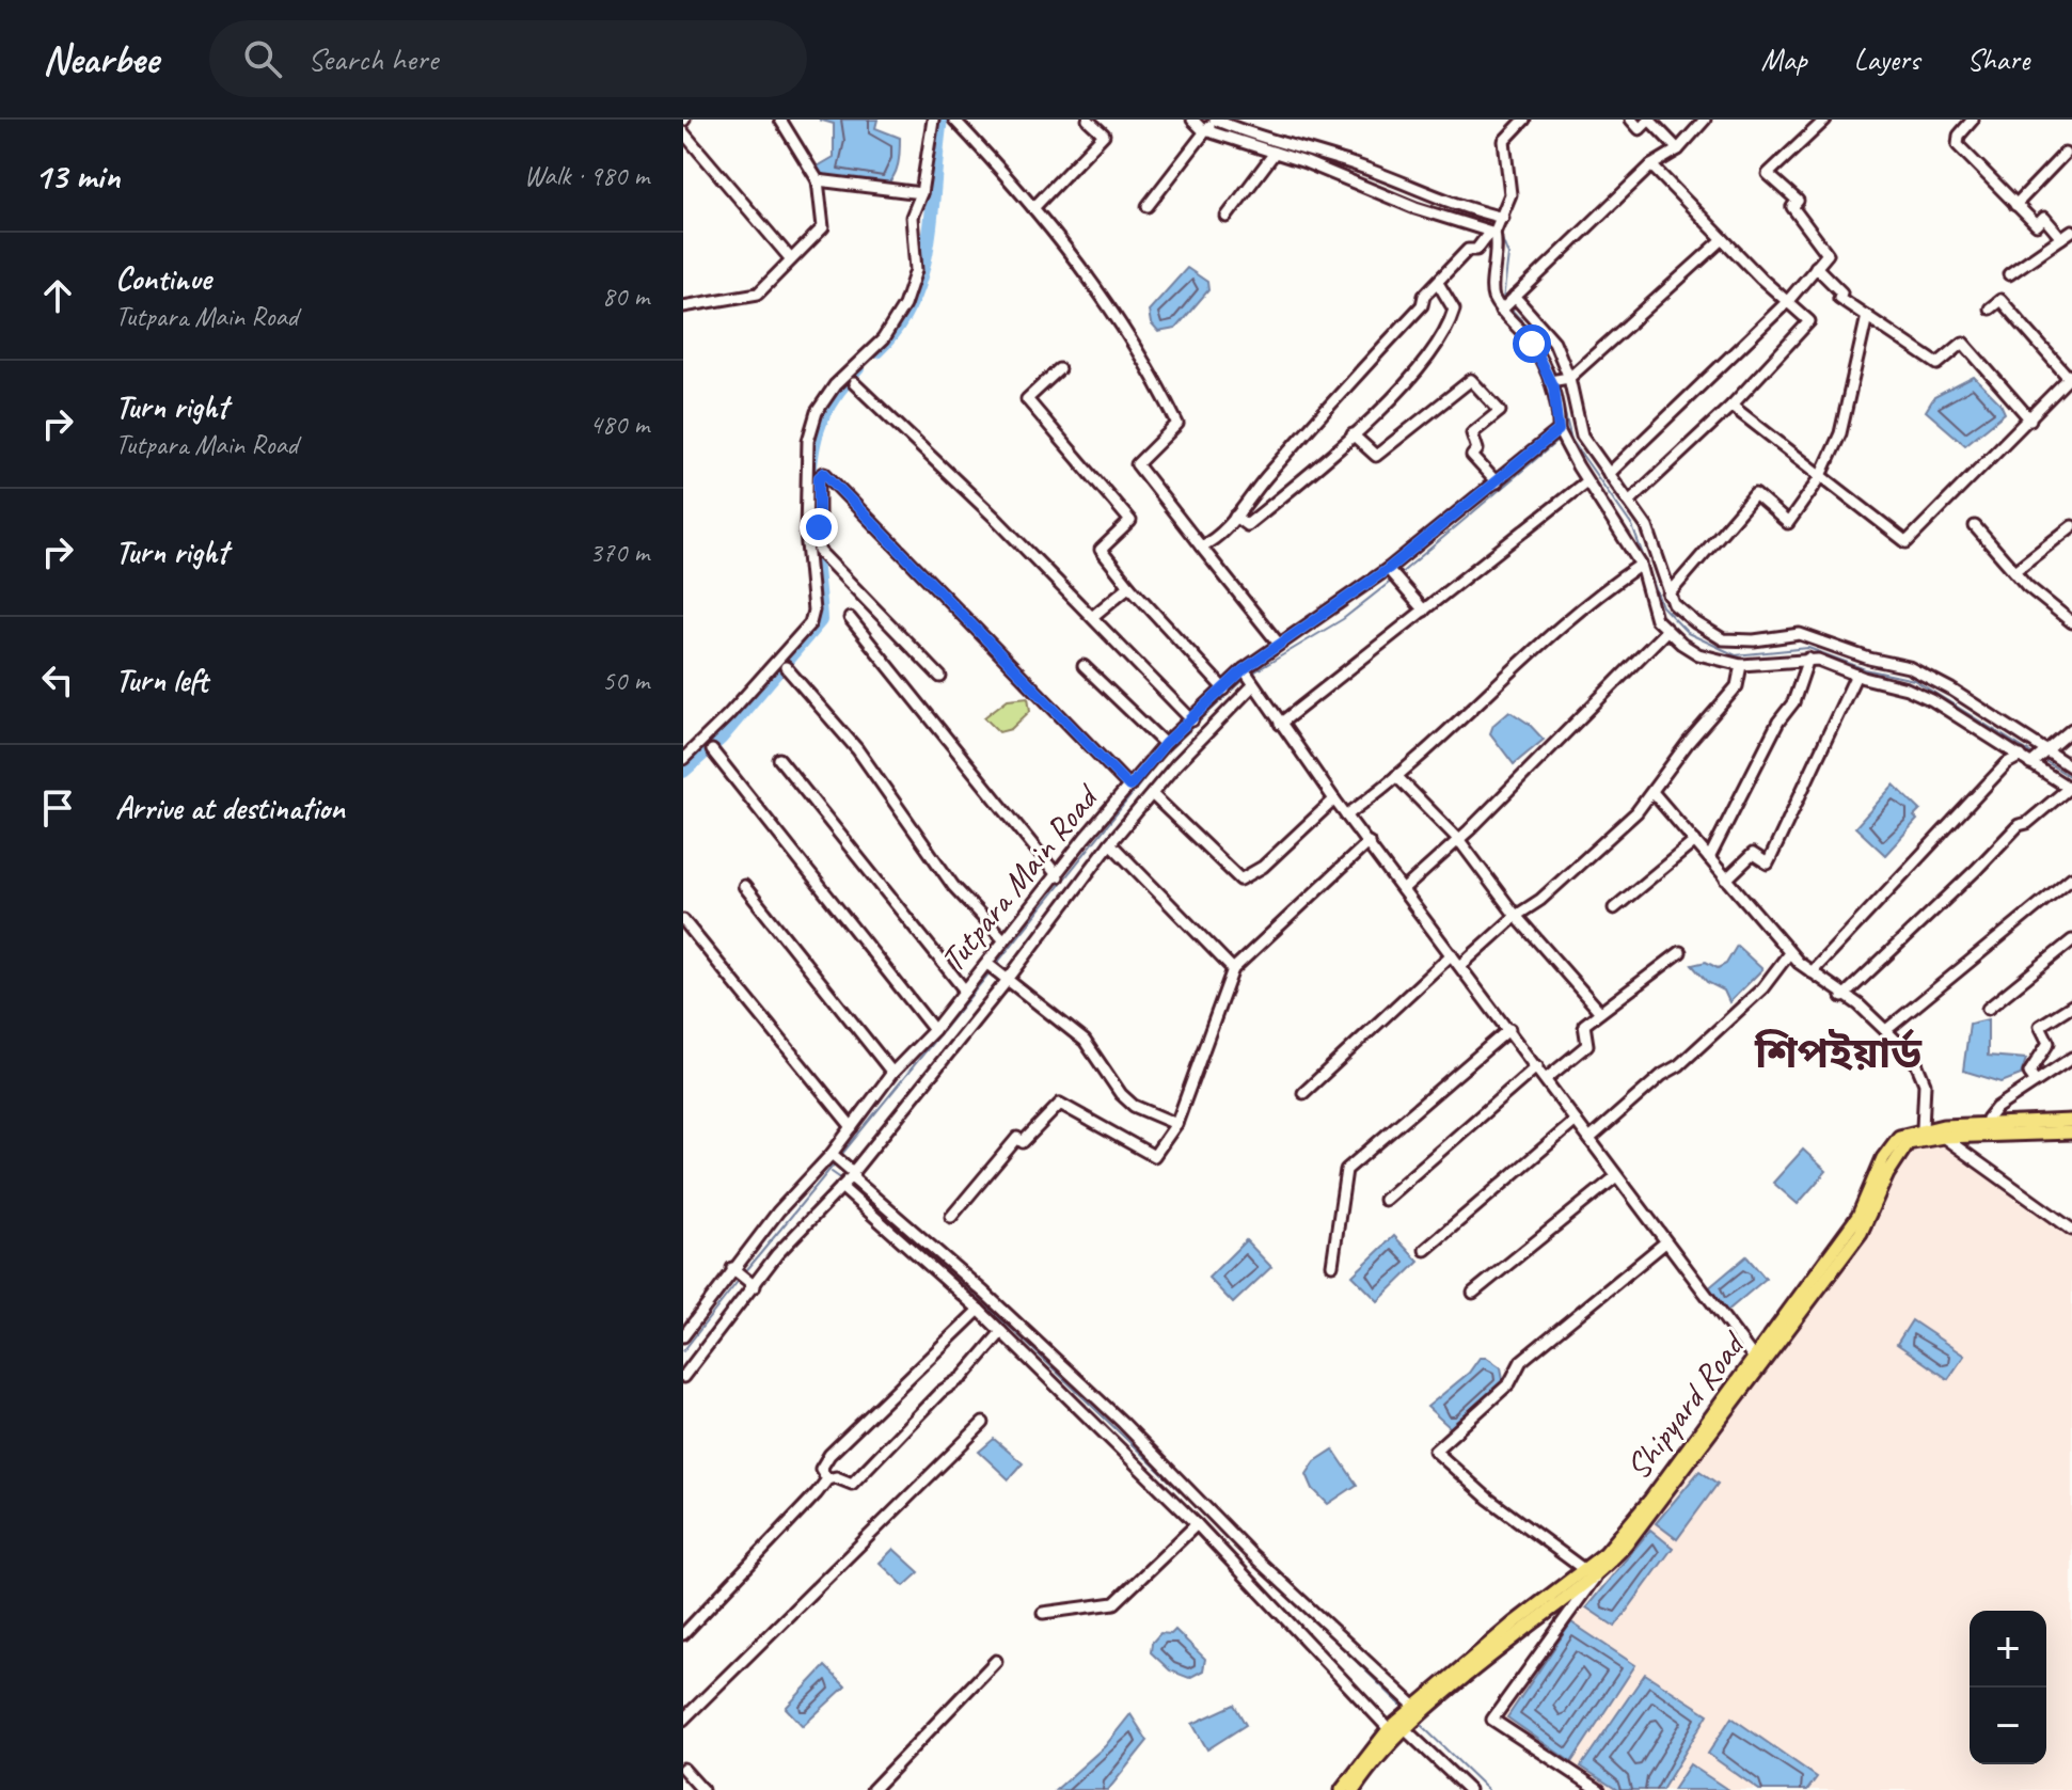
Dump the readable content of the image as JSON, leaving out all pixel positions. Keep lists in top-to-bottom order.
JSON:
{
  "streets": {
    "main road": ["Shipyard Road"],
    "street": ["Tutpara Main Road"]
  },
  "districts": ["শিপইয়ার্ড"],
  "page": {
    "header": "Nearbee",
    "search": "Search here",
    "nav": ["Map", "Layers", "Share"],
    "heading": ["13 min", "Walk · 980 m"],
    "list": [
      ["Continue", "Tutpara Main Road", "80 m"],
      ["Turn right", "Tutpara Main Road", "480 m"],
      ["Turn right", "370 m"],
      ["Turn left", "50 m"],
      "Arrive at destination"
    ],
    "map_buttons": ["+", "−"]
  }
}
